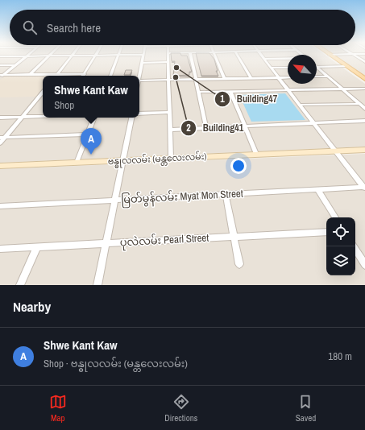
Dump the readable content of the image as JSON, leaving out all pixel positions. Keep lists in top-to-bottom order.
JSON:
{
  "streets": {
    "street": ["ဗန္ဓုလလမ်း (မန္တလေးလမ်း)", "မြတ်မွန်လမ်း Myat Mon Street", "ပုလဲလမ်း Pearl Street"]
  },
  "places": ["Building47", "Building41"],
  "north": "top left",
  "page": {
    "search": "Search here",
    "popup": ["Shwe Kant Kaw", "Shop"],
    "pins": "A",
    "heading": "Nearby",
    "list": [
      {
        "mark": "A",
        "name": "Shwe Kant Kaw",
        "note": "Shop · ဗန္ဓုလလမ်း (မန္တလေးလမ်း)",
        "value": "180 m"
      }
    ],
    "nav": ["Map", "Directions", "Saved"]
  }
}
